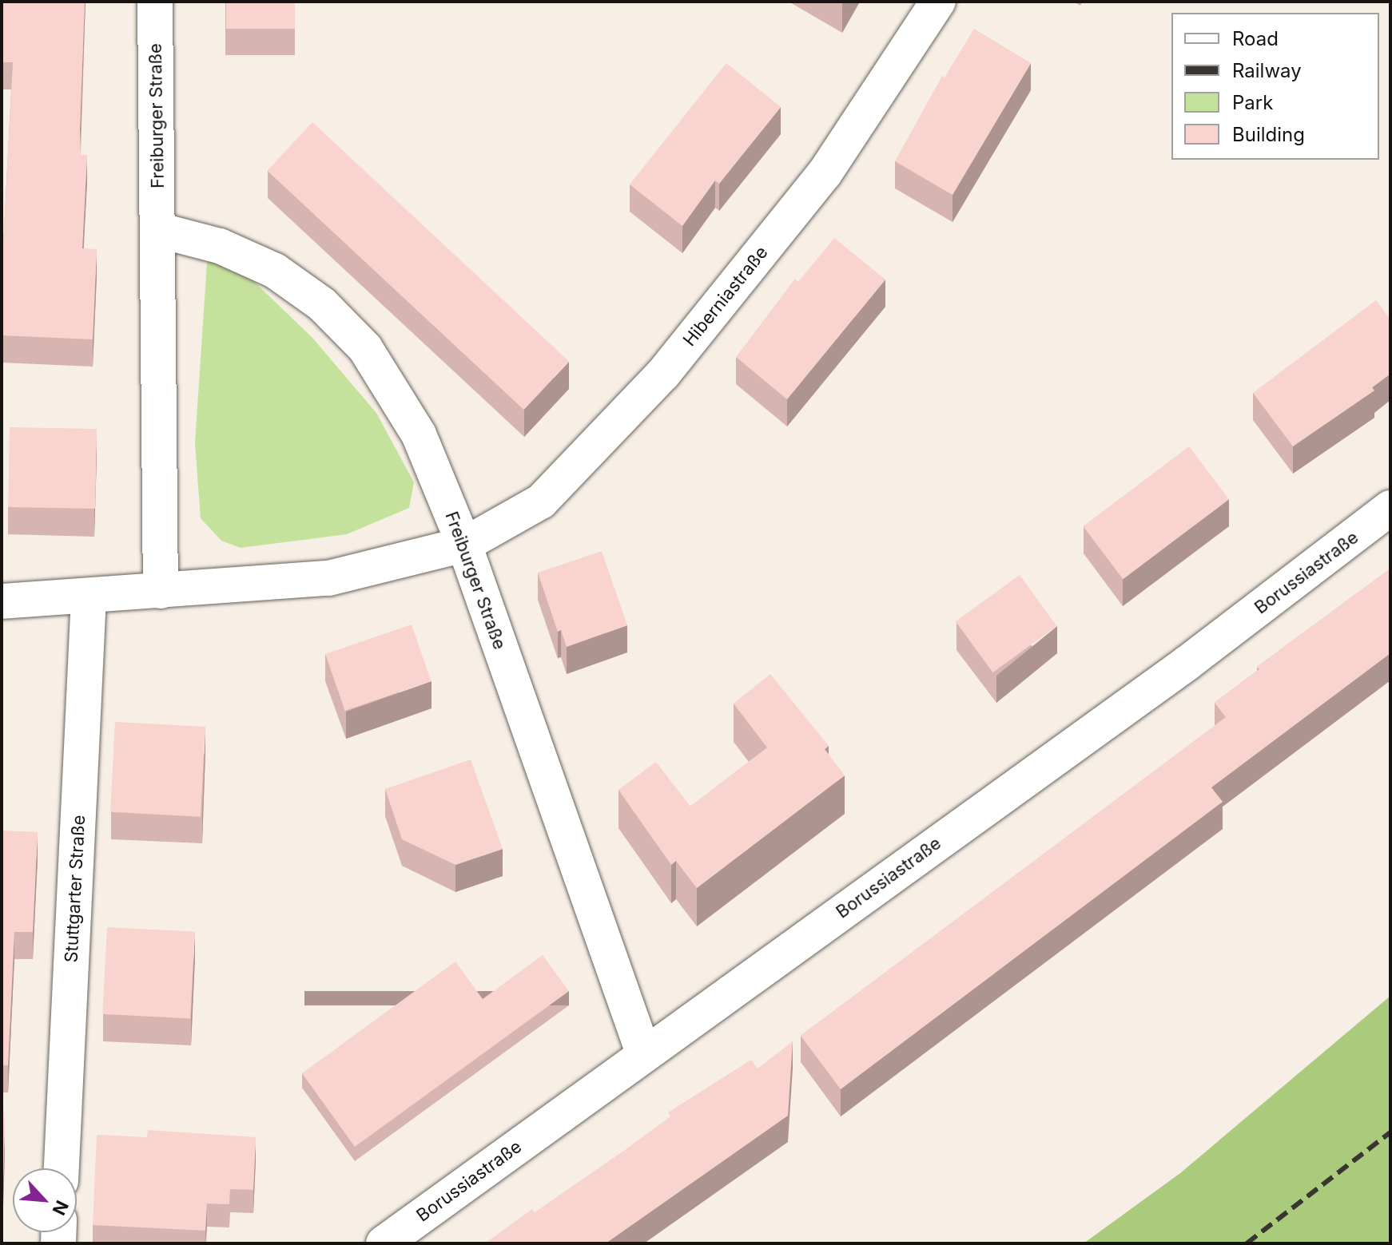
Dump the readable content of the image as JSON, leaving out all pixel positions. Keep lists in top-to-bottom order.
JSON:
{
  "streets": {
    "street": [
      "Freiburger Straße",
      "Hiberniastraße",
      "Borussiastraße",
      "Stuttgarter Straße"
    ]
  },
  "crossings": [
    ["Freiburger Straße", "Hiberniastraße"],
    ["Freiburger Straße", "Borussiastraße"]
  ],
  "legend": [
    "Road",
    "Railway",
    "Park",
    "Building"
  ],
  "north": "bottom right"
}
